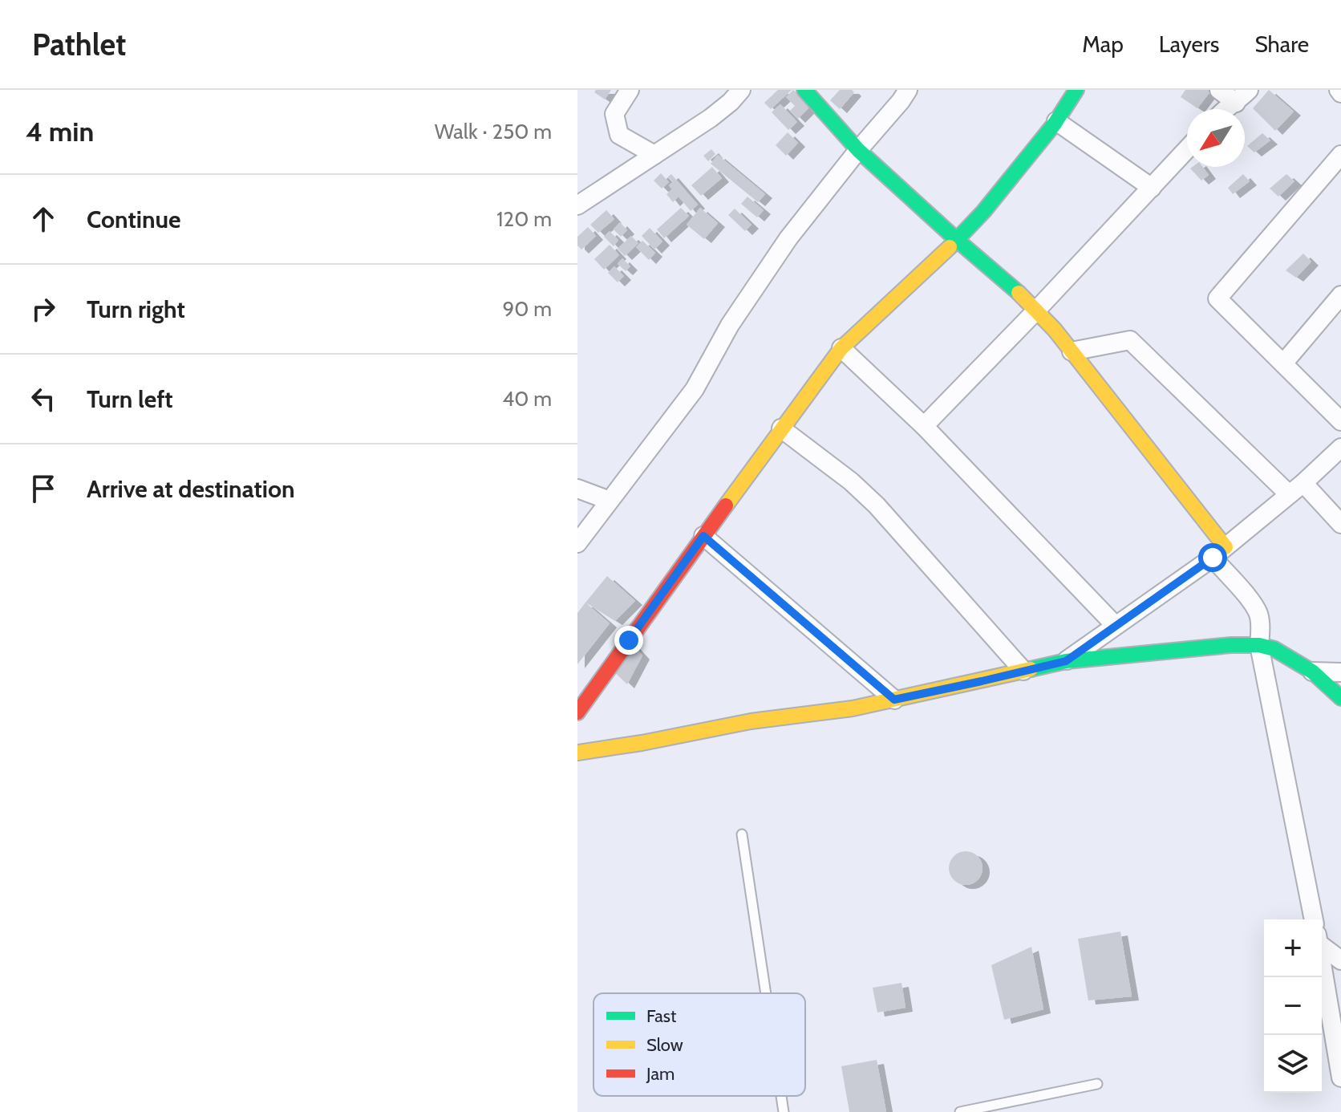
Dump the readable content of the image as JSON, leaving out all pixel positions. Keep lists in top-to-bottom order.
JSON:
{
  "legend": ["Fast", "Slow", "Jam"],
  "north": "bottom left",
  "page": {
    "header": "Pathlet",
    "nav": ["Map", "Layers", "Share"],
    "heading": ["4 min", "Walk · 250 m"],
    "list": [
      ["Continue", "120 m"],
      ["Turn right", "90 m"],
      ["Turn left", "40 m"],
      "Arrive at destination"
    ],
    "map_buttons": ["+", "−"]
  }
}
